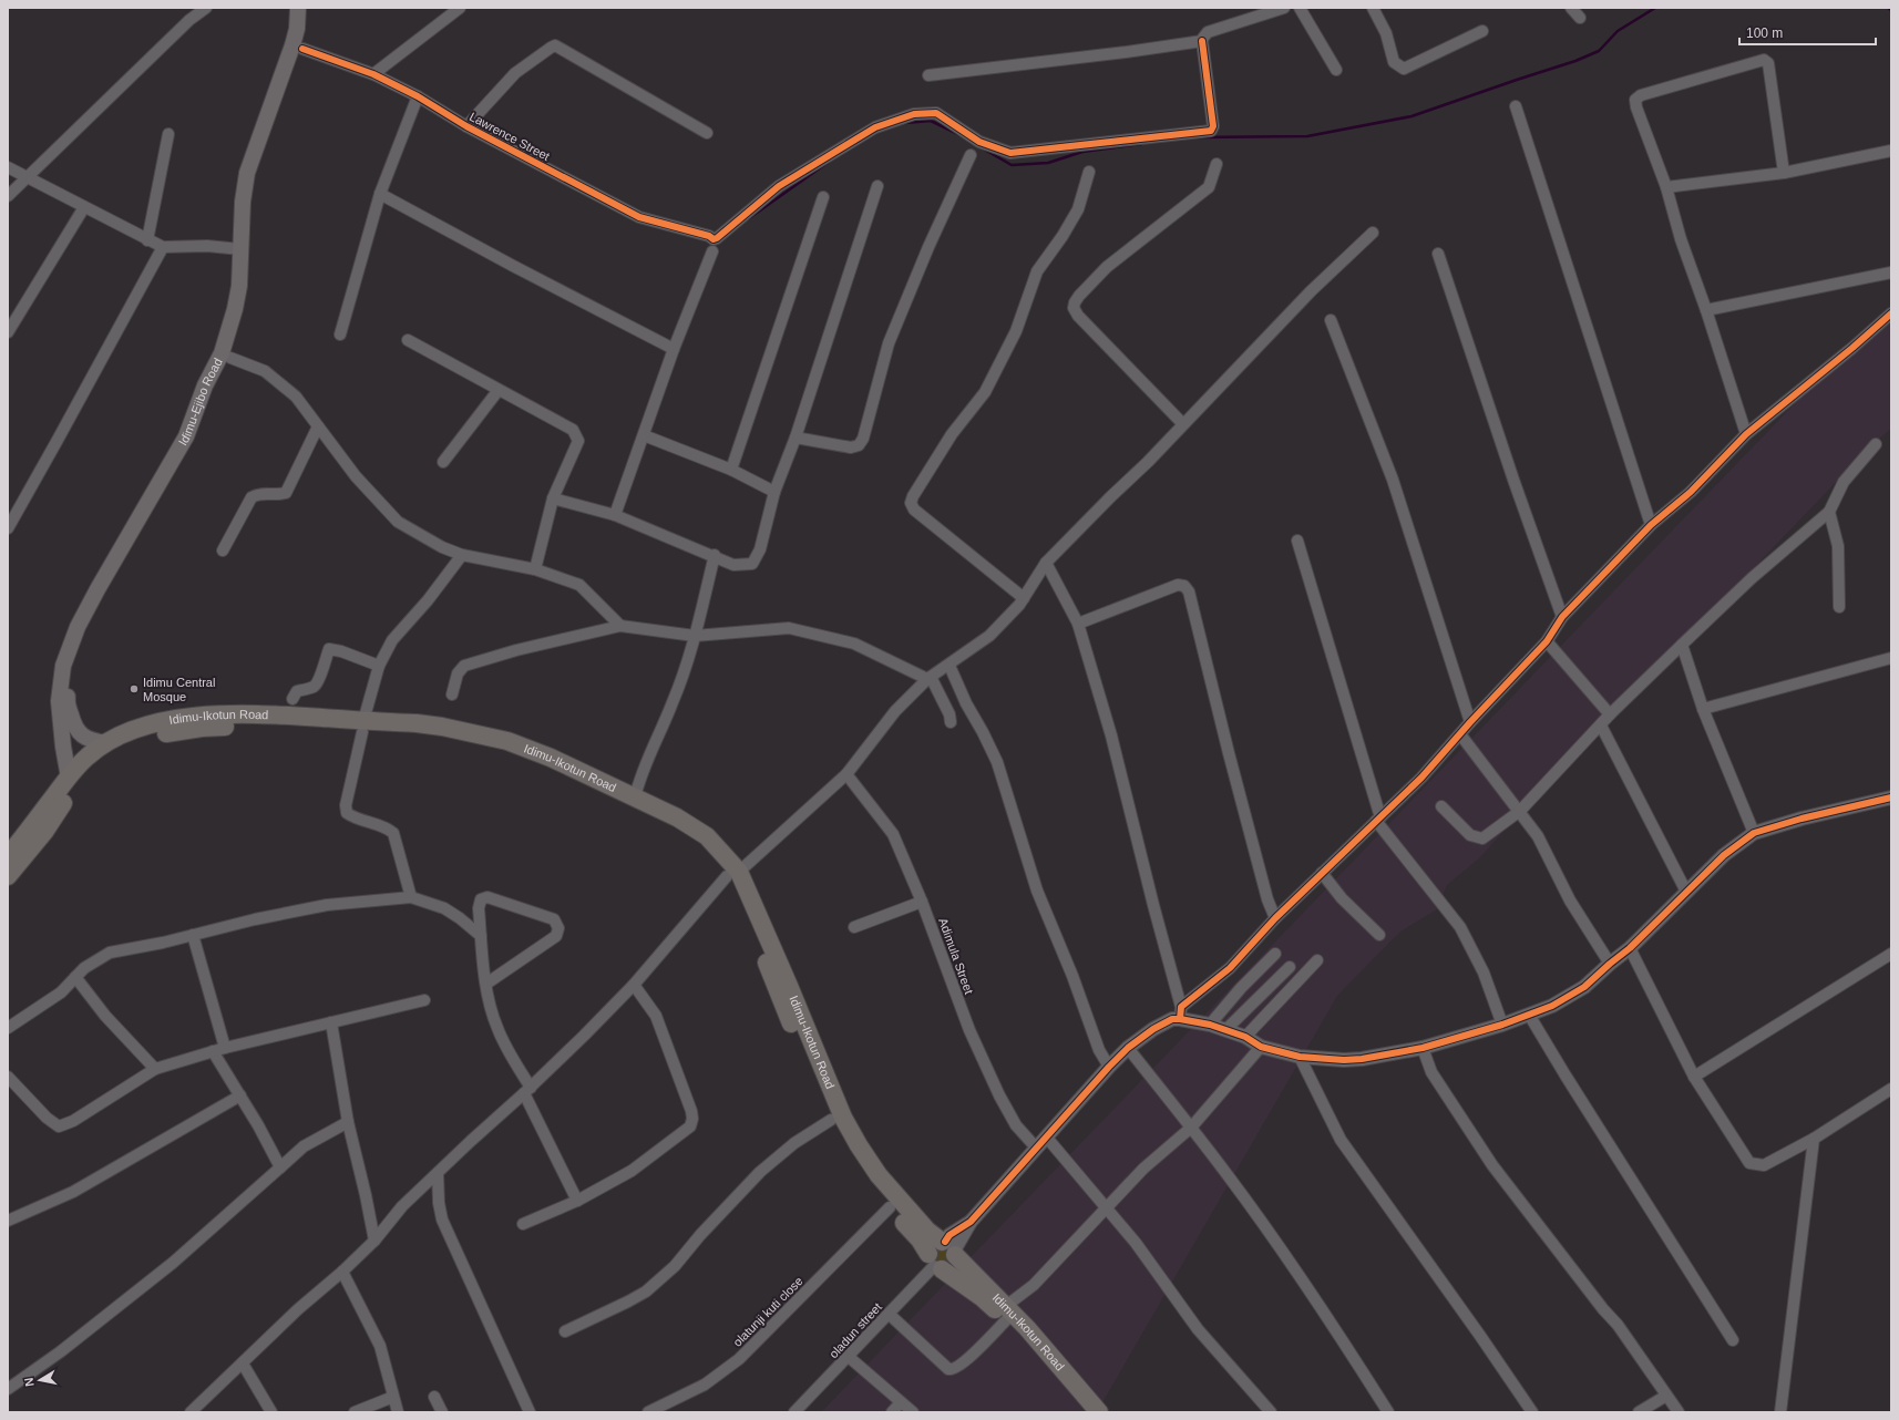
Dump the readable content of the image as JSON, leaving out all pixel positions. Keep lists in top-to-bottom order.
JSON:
{
  "streets": {
    "main road": ["Idimu-Ejibo Road", "Idimu-Ikotun Road"],
    "street": [
      "Lawrence Street",
      "Adimula Street",
      "olatunji kuti close",
      "oladun street"
    ]
  },
  "crossings": [
    ["Lawrence Street", "Idimu-Ejibo Road"],
    ["Idimu-Ejibo Road", "Idimu-Ikotun Road"],
    ["Idimu-Ikotun Road", "olatunji kuti close"],
    ["Idimu-Ikotun Road", "oladun street"]
  ],
  "places": ["Idimu Central Mosque"],
  "scale_bar": "100 m",
  "north": "left"
}
